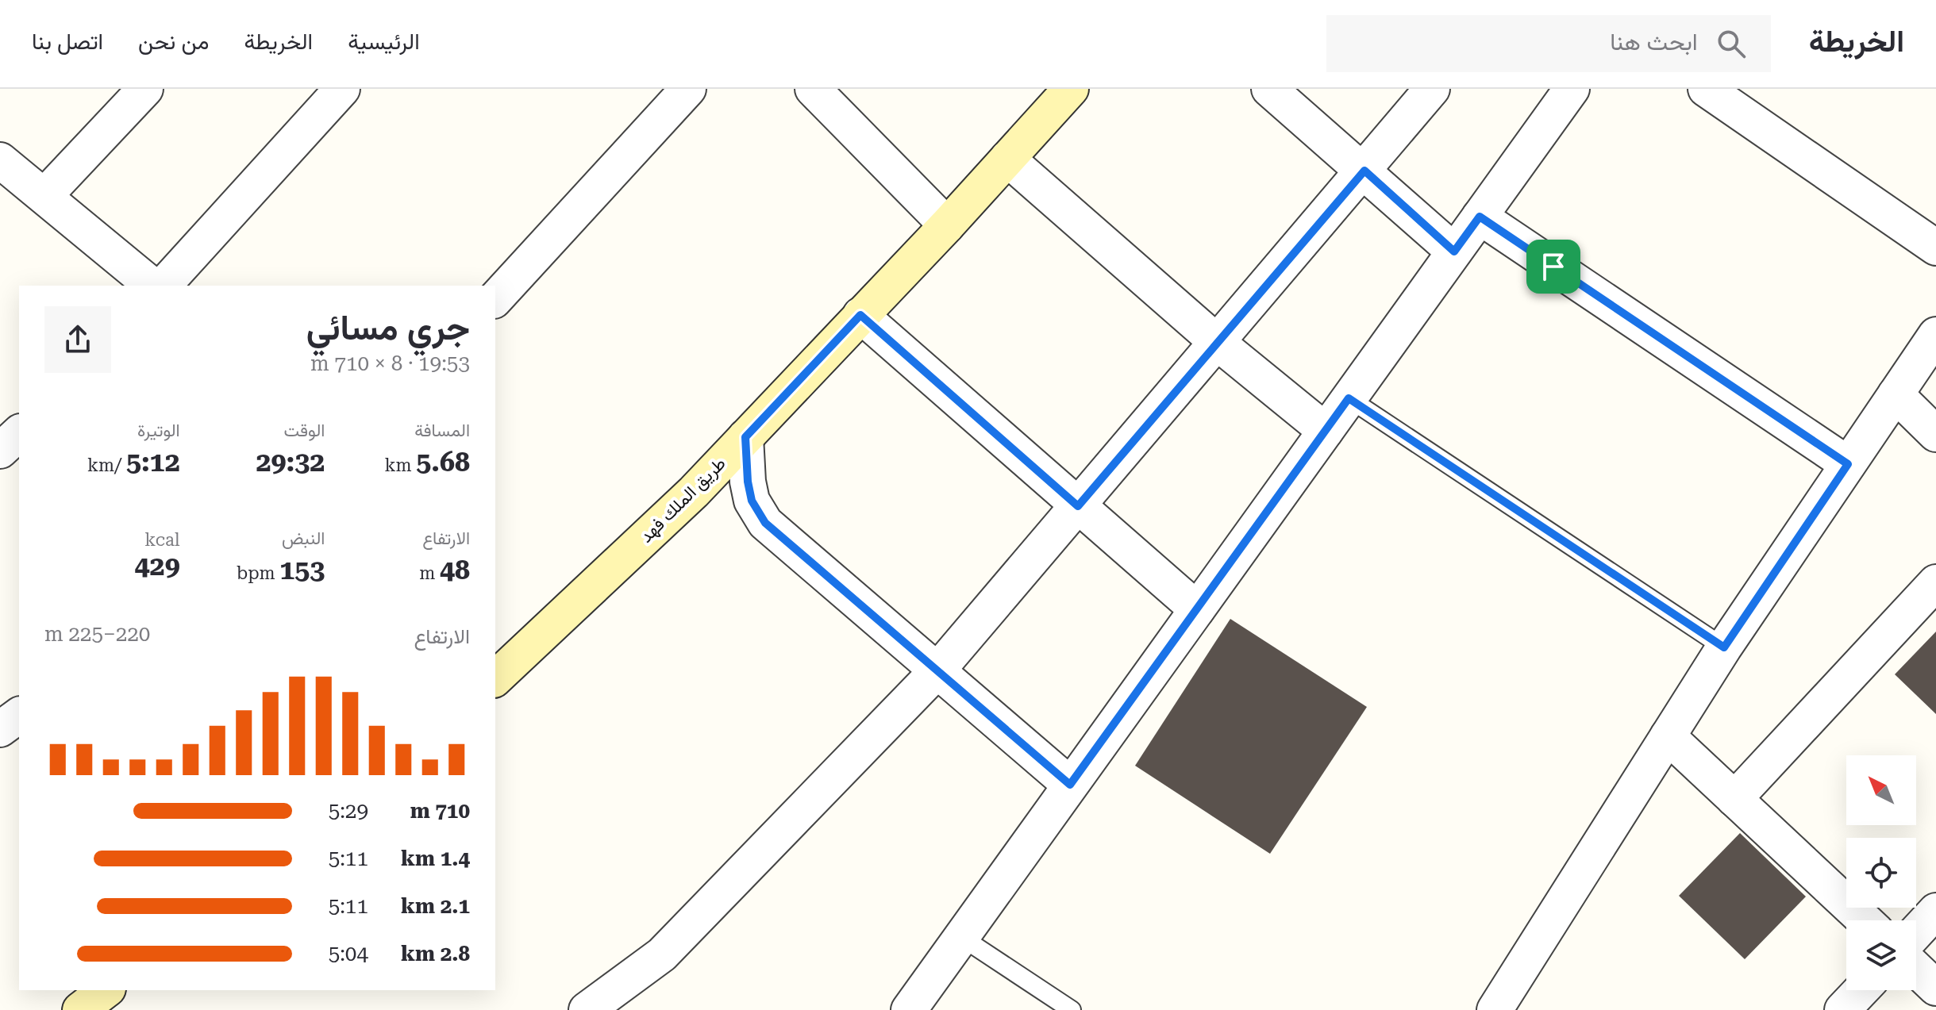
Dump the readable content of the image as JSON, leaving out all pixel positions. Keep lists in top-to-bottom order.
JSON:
{
  "streets": {
    "street": ["طريق الملك فهد"]
  },
  "north": "top left",
  "page": {
    "header": "الخريطة",
    "search": "ابحث هنا",
    "nav": [
      "الرئيسية",
      "الخريطة",
      "من نحن",
      "اتصل بنا"
    ],
    "heading": ["جري مسائي", "19:53 · 8 × 710 m"],
    "stats": [
      ["المسافة", "5.68 km"],
      ["الوقت", "29:32"],
      ["الوتيرة", "5:12 /km"],
      ["الارتفاع", "48 m"],
      ["النبض", "153 bpm"],
      ["kcal", "429"]
    ],
    "chart": ["الارتفاع", "220–225 m"],
    "list": [
      {
        "name": "710 m",
        "note": "5:29"
      },
      {
        "name": "1.4 km",
        "note": "5:11"
      },
      {
        "name": "2.1 km",
        "note": "5:11"
      },
      {
        "name": "2.8 km",
        "note": "5:04"
      }
    ]
  }
}
